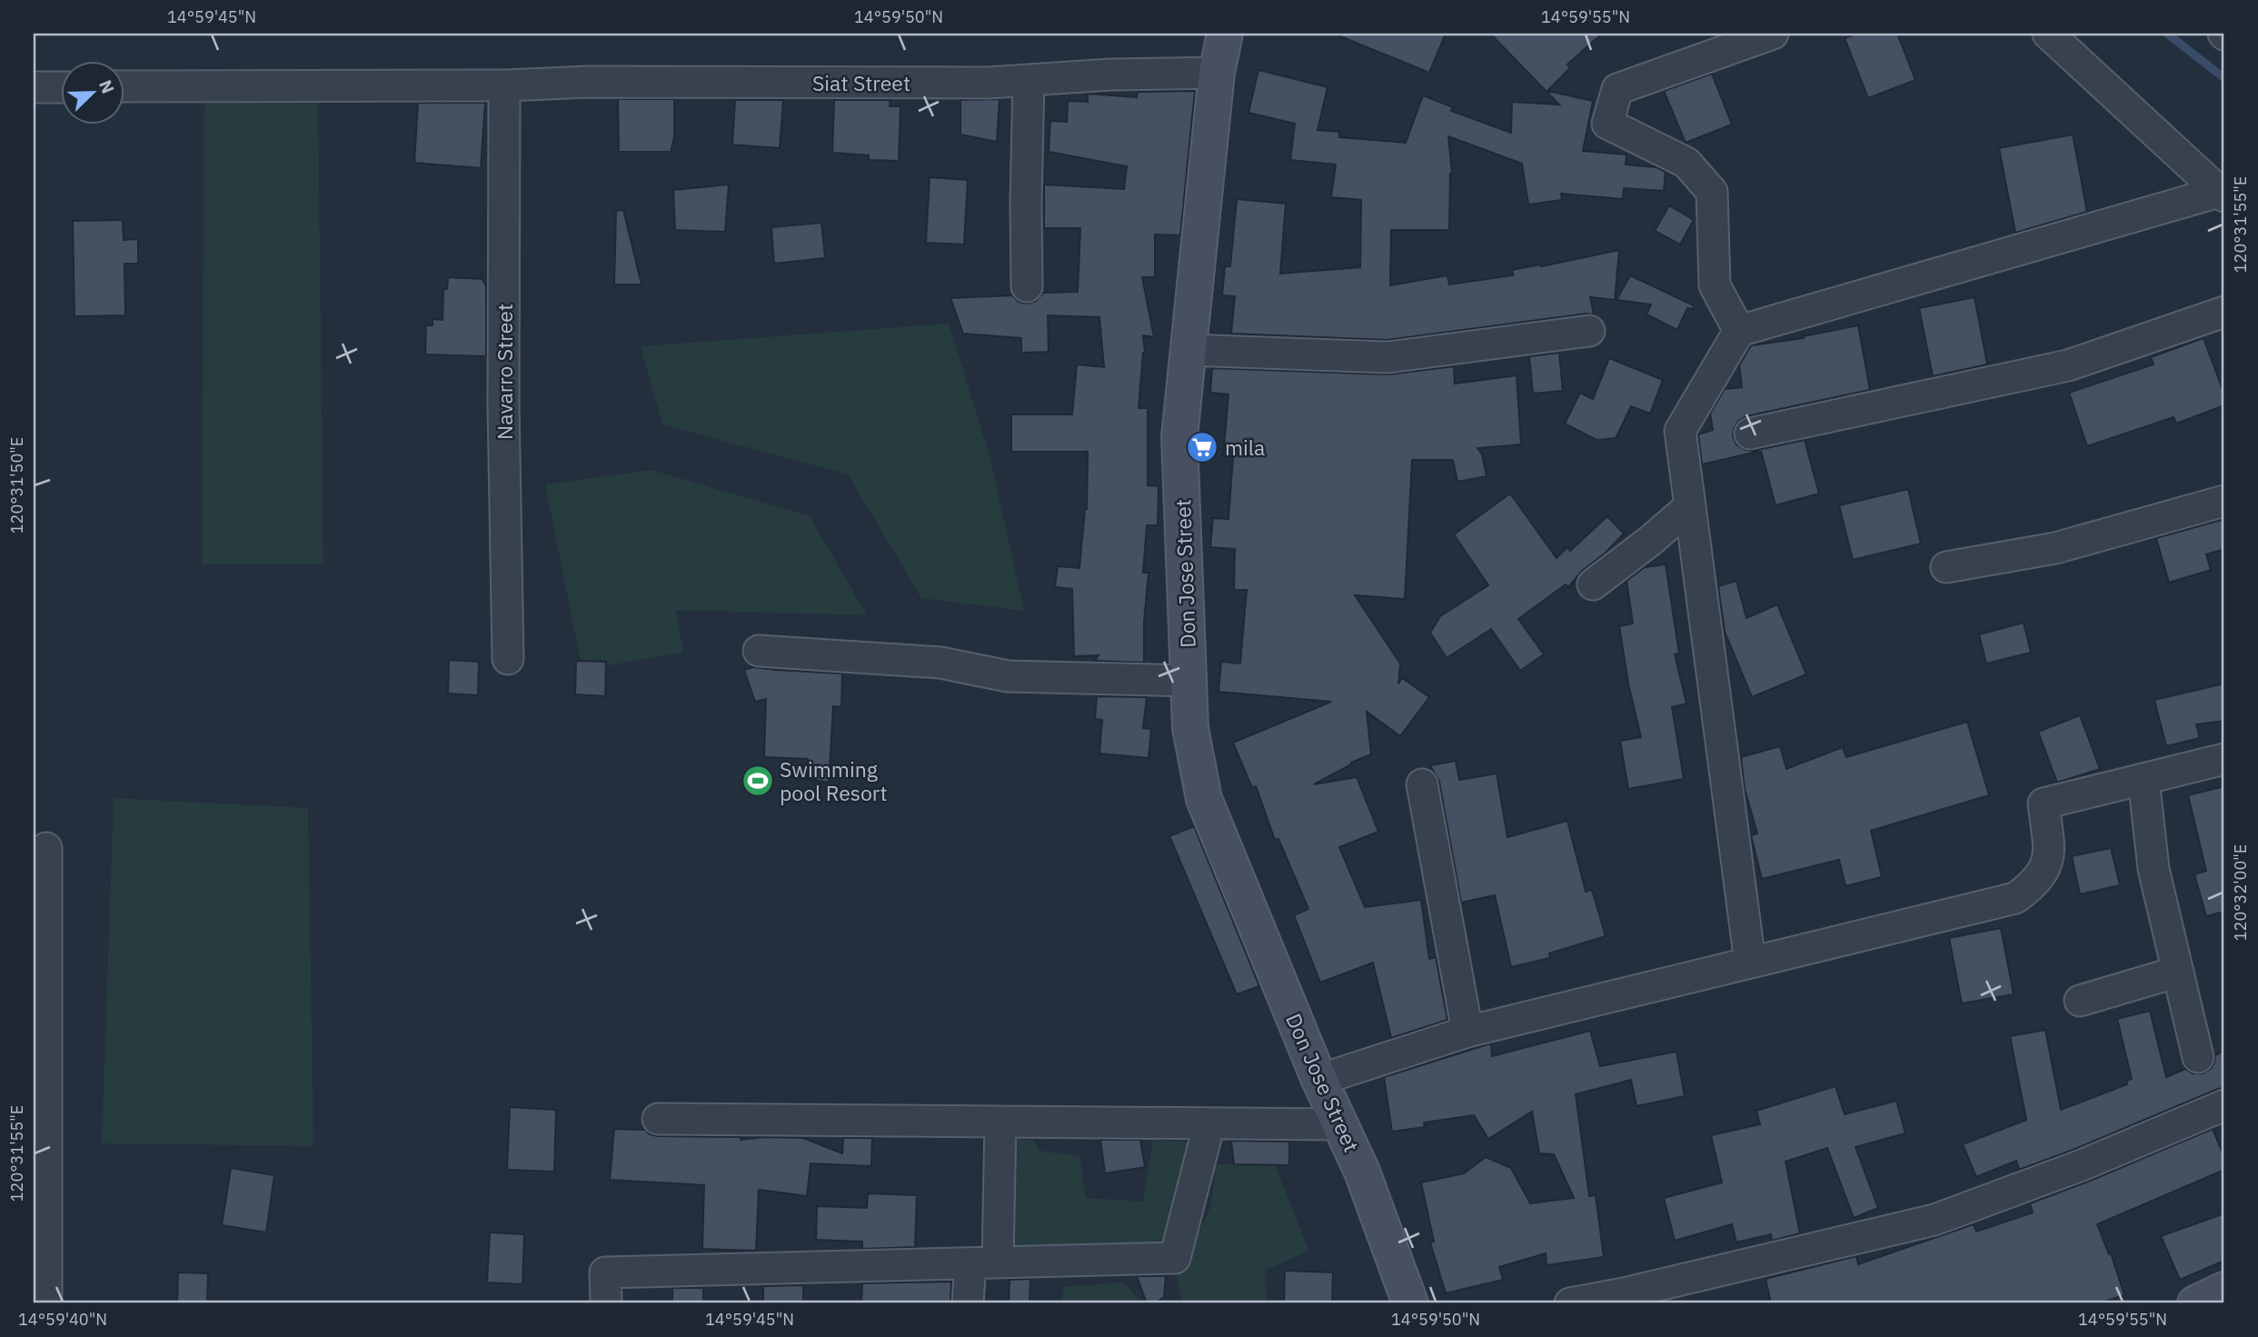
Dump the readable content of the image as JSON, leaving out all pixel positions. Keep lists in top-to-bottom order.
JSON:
{
  "streets": {
    "street": ["Siat Street", "Navarro Street", "Don Jose Street"]
  },
  "crossings": [
    ["Siat Street", "Navarro Street"],
    ["Siat Street", "Don Jose Street"]
  ],
  "places": {
    "supermarket": ["mila"],
    "sports": ["Swimming pool Resort"]
  },
  "north": "top right",
  "coordinates": [
    "14°59'45\"N",
    "14°59'50\"N",
    "14°59'55\"N",
    "120°31'55\"E",
    "120°31'50\"E",
    "120°32'00\"E",
    "14°59'40\"N"
  ]
}
